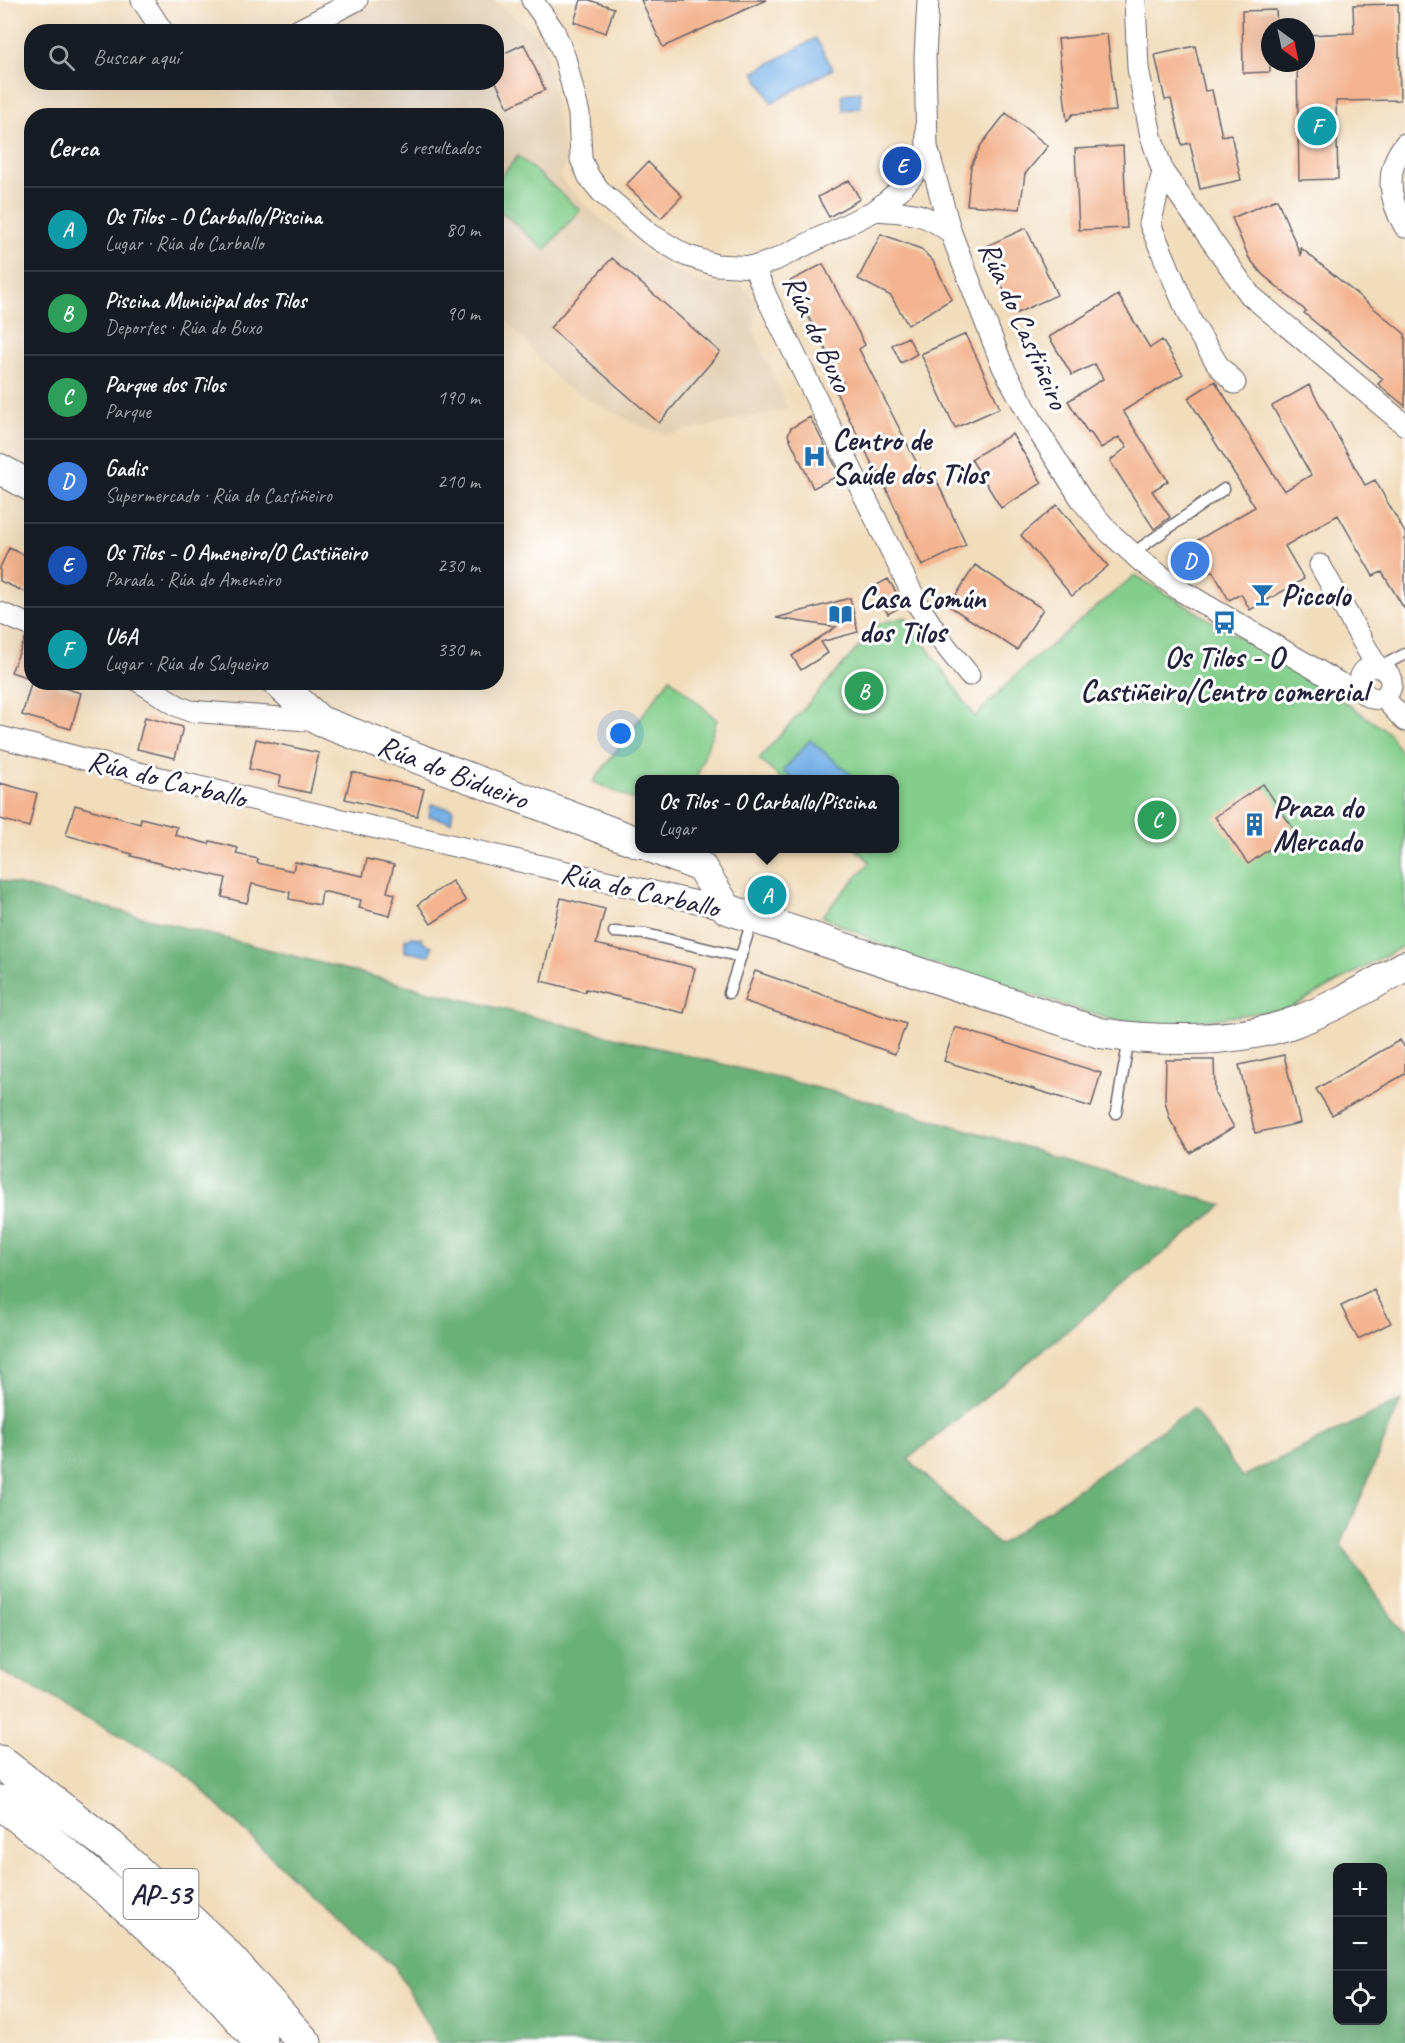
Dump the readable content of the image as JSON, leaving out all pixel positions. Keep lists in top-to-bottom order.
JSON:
{
  "streets": {
    "highway": ["AP-53"],
    "street": [
      "Rúa do Castiñeiro",
      "Rúa do Buxo",
      "Rúa do Bidueiro",
      "Rúa do Carballo"
    ]
  },
  "places": {
    "hospital": ["Centro de Saúde dos Tilos"],
    "bar": ["Piccolo"],
    "library": ["Casa Común dos Tilos"],
    "bus stop": ["Os Tilos - O Castiñeiro/Centro comercial"],
    "building": ["Praza do Mercado"]
  },
  "north": "bottom right",
  "page": {
    "search": "Buscar aquí",
    "pins": [
      "F",
      "E",
      "D",
      "B",
      "C",
      "A"
    ],
    "heading": ["Cerca", "6 resultados"],
    "list": [
      {
        "mark": "A",
        "name": "Os Tilos - O Carballo/Piscina",
        "note": "Lugar · Rúa do Carballo",
        "value": "80 m"
      },
      {
        "mark": "B",
        "name": "Piscina Municipal dos Tilos",
        "note": "Deportes · Rúa do Buxo",
        "value": "90 m"
      },
      {
        "mark": "C",
        "name": "Parque dos Tilos",
        "note": "Parque",
        "value": "190 m"
      },
      {
        "mark": "D",
        "name": "Gadis",
        "note": "Supermercado · Rúa do Castiñeiro",
        "value": "210 m"
      },
      {
        "mark": "E",
        "name": "Os Tilos - O Ameneiro/O Castiñeiro",
        "note": "Parada · Rúa do Ameneiro",
        "value": "230 m"
      },
      {
        "mark": "F",
        "name": "U6A",
        "note": "Lugar · Rúa do Salgueiro",
        "value": "330 m"
      }
    ],
    "popup": ["Os Tilos - O Carballo/Piscina", "Lugar"],
    "map_buttons": ["+", "−"]
  }
}
